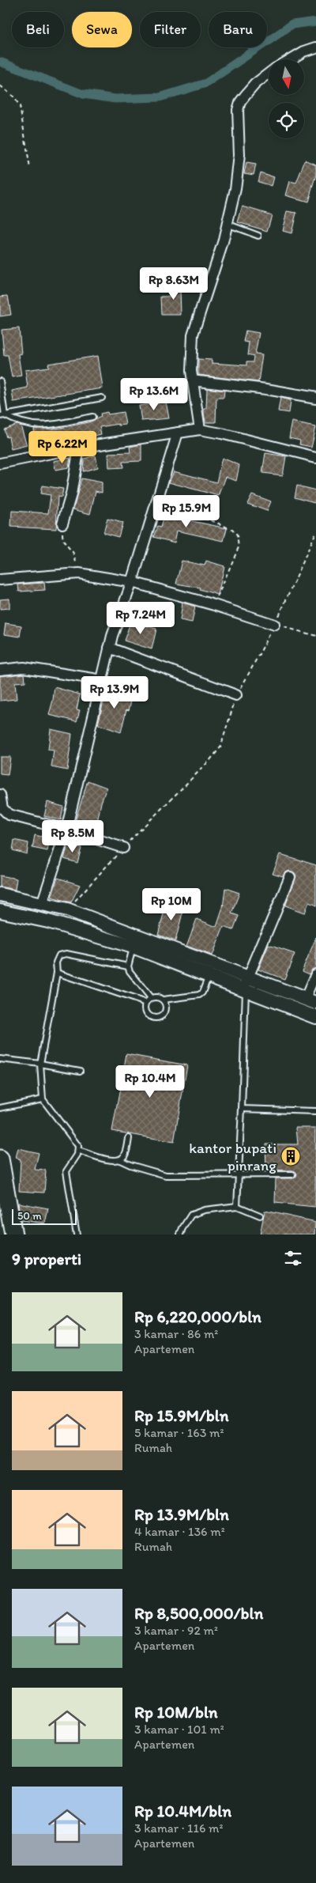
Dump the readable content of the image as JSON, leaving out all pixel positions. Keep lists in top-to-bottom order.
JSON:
{
  "places": {
    "building": ["kantor bupati pinrang"]
  },
  "scale_bar": "50 m",
  "north": "bottom",
  "page": {
    "chip": [
      "Beli",
      "Sewa",
      "Filter",
      "Baru"
    ],
    "price": [
      "Rp 8.63M",
      "Rp 13.6M",
      "Rp 6.22M",
      "Rp 15.9M",
      "Rp 7.24M",
      "Rp 13.9M",
      "Rp 8.5M",
      "Rp 10M",
      "Rp 10.4M"
    ],
    "scale": "50 m",
    "heading": "9 properti",
    "list": [
      {
        "name": "Rp 6,220,000/bln",
        "note": "3 kamar · 86 m² · Apartemen"
      },
      {
        "name": "Rp 15.9M/bln",
        "note": "5 kamar · 163 m² · Rumah"
      },
      {
        "name": "Rp 13.9M/bln",
        "note": "4 kamar · 136 m² · Rumah"
      },
      {
        "name": "Rp 8,500,000/bln",
        "note": "3 kamar · 92 m² · Apartemen"
      },
      {
        "name": "Rp 10M/bln",
        "note": "3 kamar · 101 m² · Apartemen"
      },
      {
        "name": "Rp 10.4M/bln",
        "note": "3 kamar · 116 m² · Apartemen"
      }
    ]
  }
}
